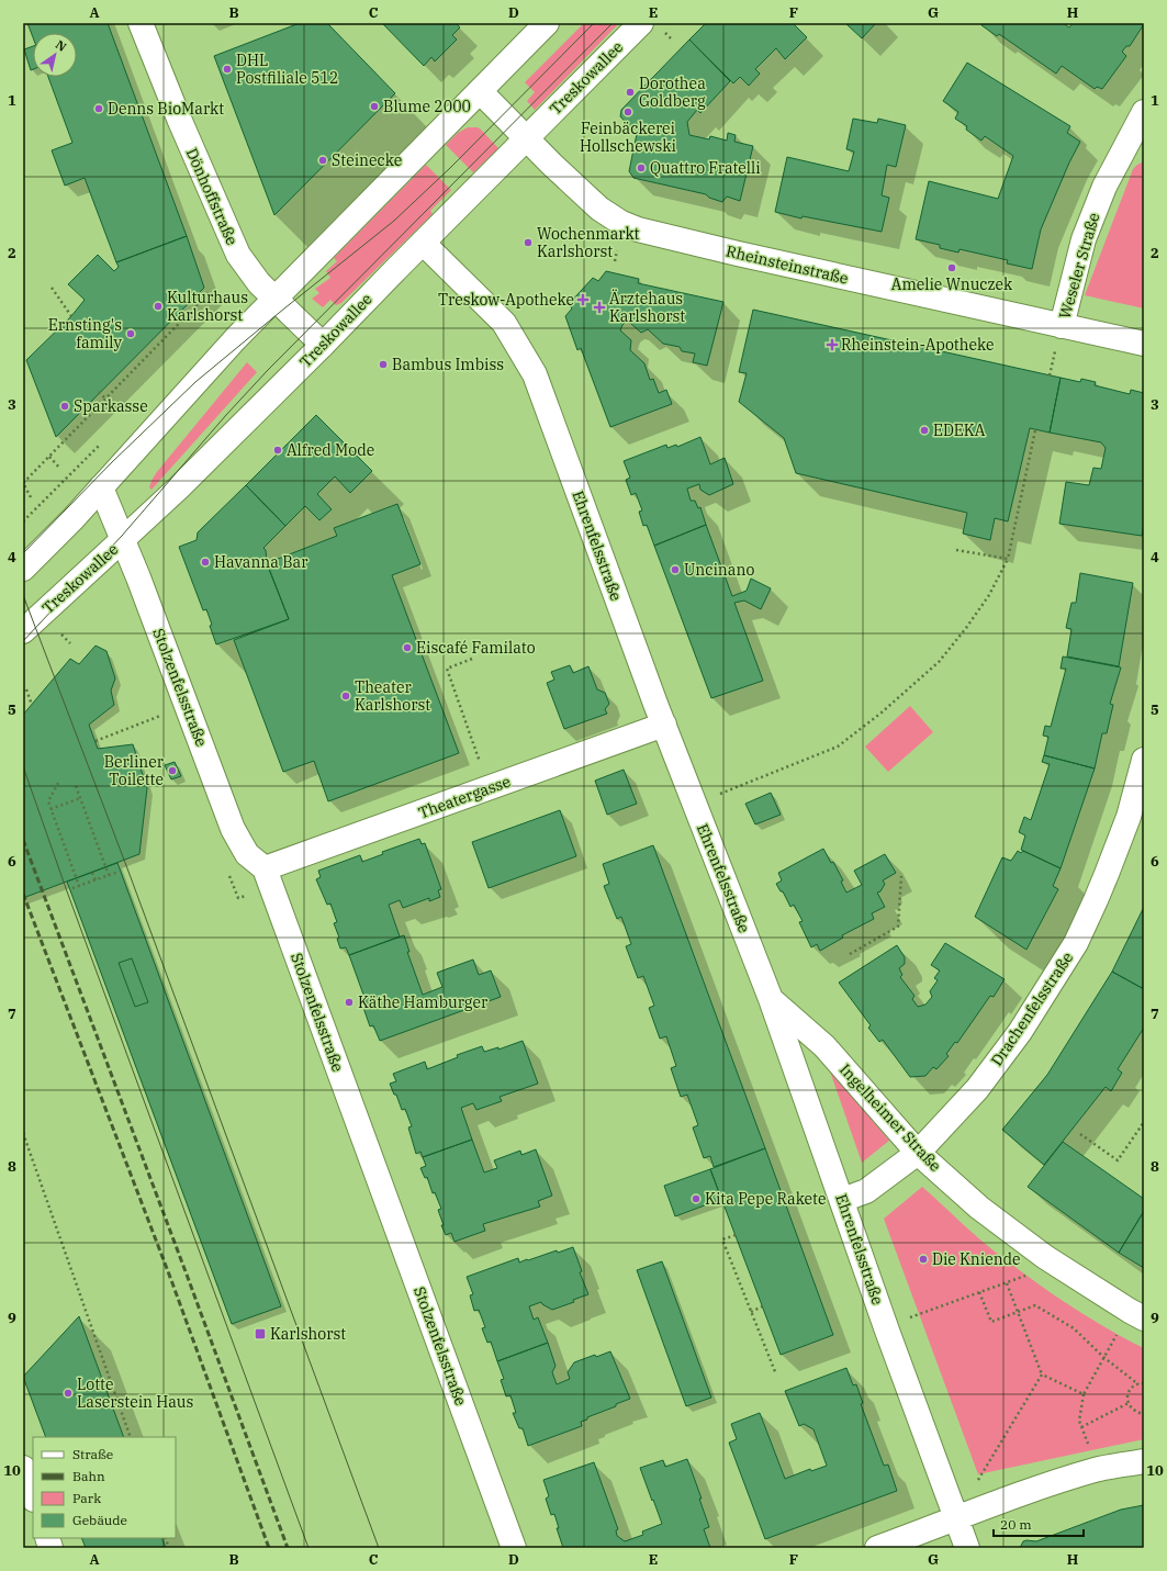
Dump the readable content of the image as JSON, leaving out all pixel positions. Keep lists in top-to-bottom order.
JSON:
{
  "streets": {
    "street": [
      "Treskowallee",
      "Dönhoffstraße",
      "Rheinsteinstraße",
      "Weseler Straße",
      "Ehrenfelsstraße",
      "Stolzenfelsstraße",
      "Theatergasse",
      "Drachenfelsstraße",
      "Ingelheimer Straße"
    ]
  },
  "crossings": [
    ["Treskowallee", "Dönhoffstraße"],
    ["Treskowallee", "Rheinsteinstraße"],
    ["Treskowallee", "Ehrenfelsstraße"],
    ["Treskowallee", "Stolzenfelsstraße"],
    ["Rheinsteinstraße", "Weseler Straße"],
    ["Ehrenfelsstraße", "Theatergasse"],
    ["Ehrenfelsstraße", "Drachenfelsstraße"],
    ["Ehrenfelsstraße", "Ingelheimer Straße"],
    ["Stolzenfelsstraße", "Theatergasse"],
    ["Drachenfelsstraße", "Ingelheimer Straße"]
  ],
  "places": {
    "other": [
      "DHL Postfiliale 512",
      "Dorothea Goldberg",
      "Blume 2000",
      "Denns BioMarkt",
      "Feinbäckerei Hollschewski",
      "Steinecke",
      "Quattro Fratelli",
      "Wochenmarkt Karlshorst",
      "Amelie Wnuczek",
      "Kulturhaus Karlshorst",
      "Ernsting's family",
      "Bambus Imbiss",
      "Sparkasse",
      "EDEKA",
      "Alfred Mode",
      "Havanna Bar",
      "Uncinano",
      "Eiscafé Familato",
      "Theater Karlshorst",
      "Berliner Toilette",
      "Käthe Hamburger",
      "Kita Pepe Rakete",
      "Die Kniende",
      "Lotte Laserstein Haus"
    ],
    "health": ["Treskow-Apotheke", "Ärztehaus Karlshorst", "Rheinstein-Apotheke"],
    "transit": ["Karlshorst"]
  },
  "legend": [
    "Straße",
    "Bahn",
    "Park",
    "Gebäude"
  ],
  "scale_bar": "20 m",
  "north": "top right",
  "grid": {
    "columns": [
      "A",
      "B",
      "C",
      "D",
      "E",
      "F",
      "G",
      "H"
    ],
    "rows": [
      "1",
      "2",
      "3",
      "4",
      "5",
      "6",
      "7",
      "8",
      "9",
      "10"
    ]
  }
}
